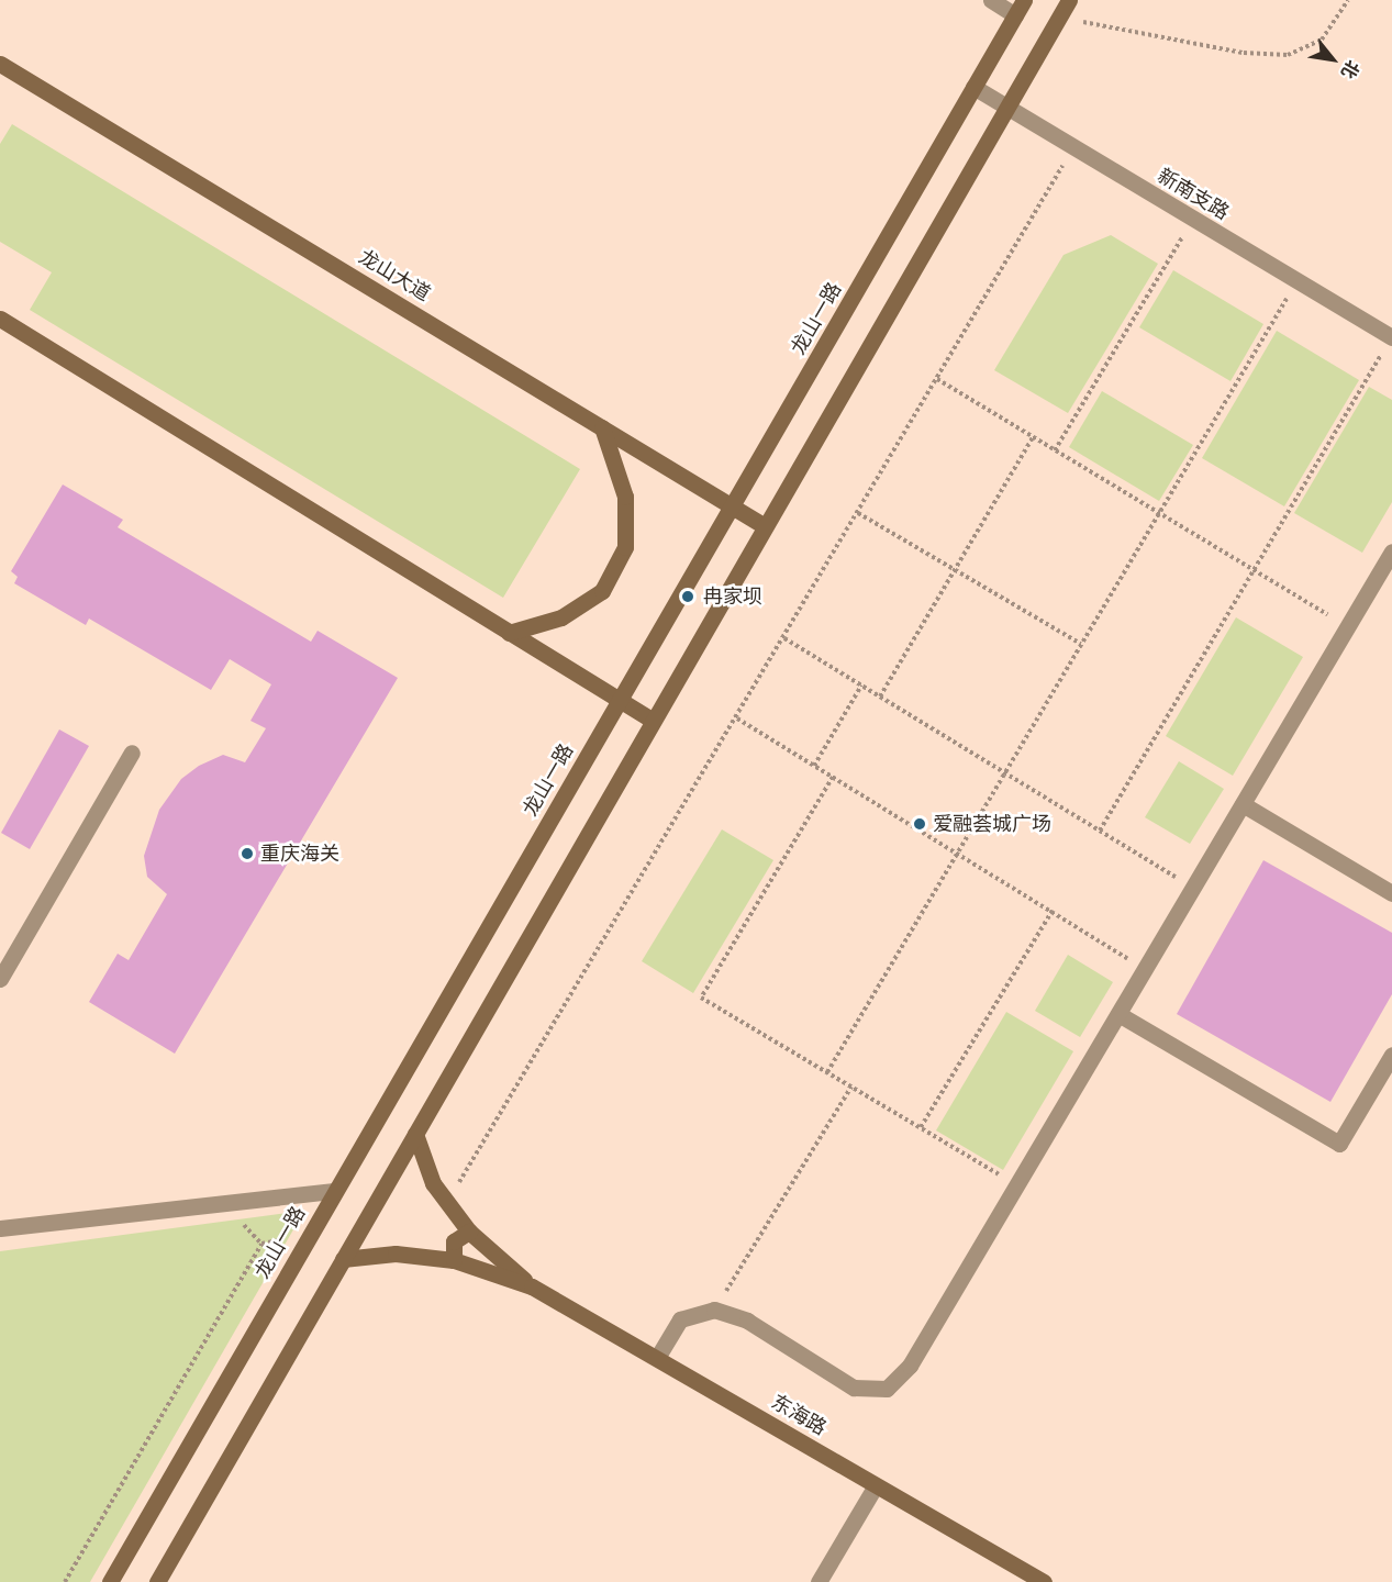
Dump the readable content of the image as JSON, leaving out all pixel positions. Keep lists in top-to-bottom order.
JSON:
{
  "streets": {
    "main road": ["龙山大道", "龙山一路", "东海路"],
    "street": ["新南支路"]
  },
  "crossings": [
    ["新南支路", "龙山一路"],
    ["龙山大道", "龙山一路"]
  ],
  "places": ["冉家坝", "爱融荟城广场", "重庆海关"],
  "north": "bottom right"
}
